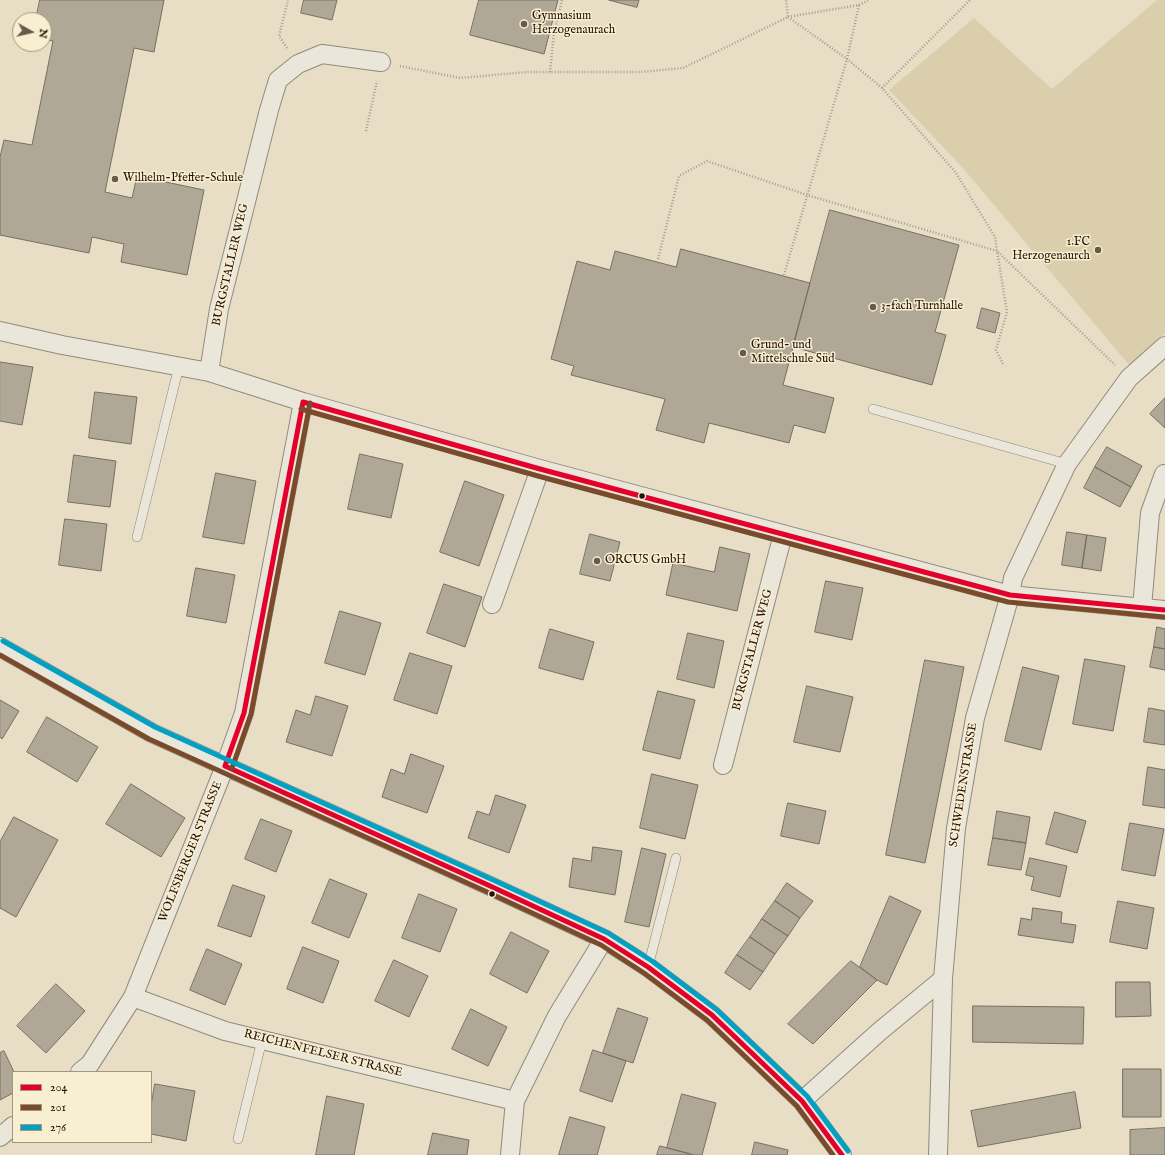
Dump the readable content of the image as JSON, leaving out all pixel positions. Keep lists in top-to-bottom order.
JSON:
{
  "streets": {
    "street": [
      "BURGSTALLER WEG",
      "SCHWEDENSTRASSE",
      "WOLFSBERGER STRASSE",
      "REICHENFELSER STRASSE"
    ]
  },
  "crossings": [
    ["WOLFSBERGER STRASSE", "REICHENFELSER STRASSE"]
  ],
  "places": [
    "Gymnasium Herzogenaurach",
    "Wilhelm-Pfeffer-Schule",
    "1.FC Herzogenaurch",
    "3-fach Turnhalle",
    "Grund- und Mittelschule Süd",
    "ORCUS GmbH"
  ],
  "lines": ["transit line 204", "transit line 201", "transit line 276"],
  "legend": ["204", "201", "276"],
  "north": "right"
}
